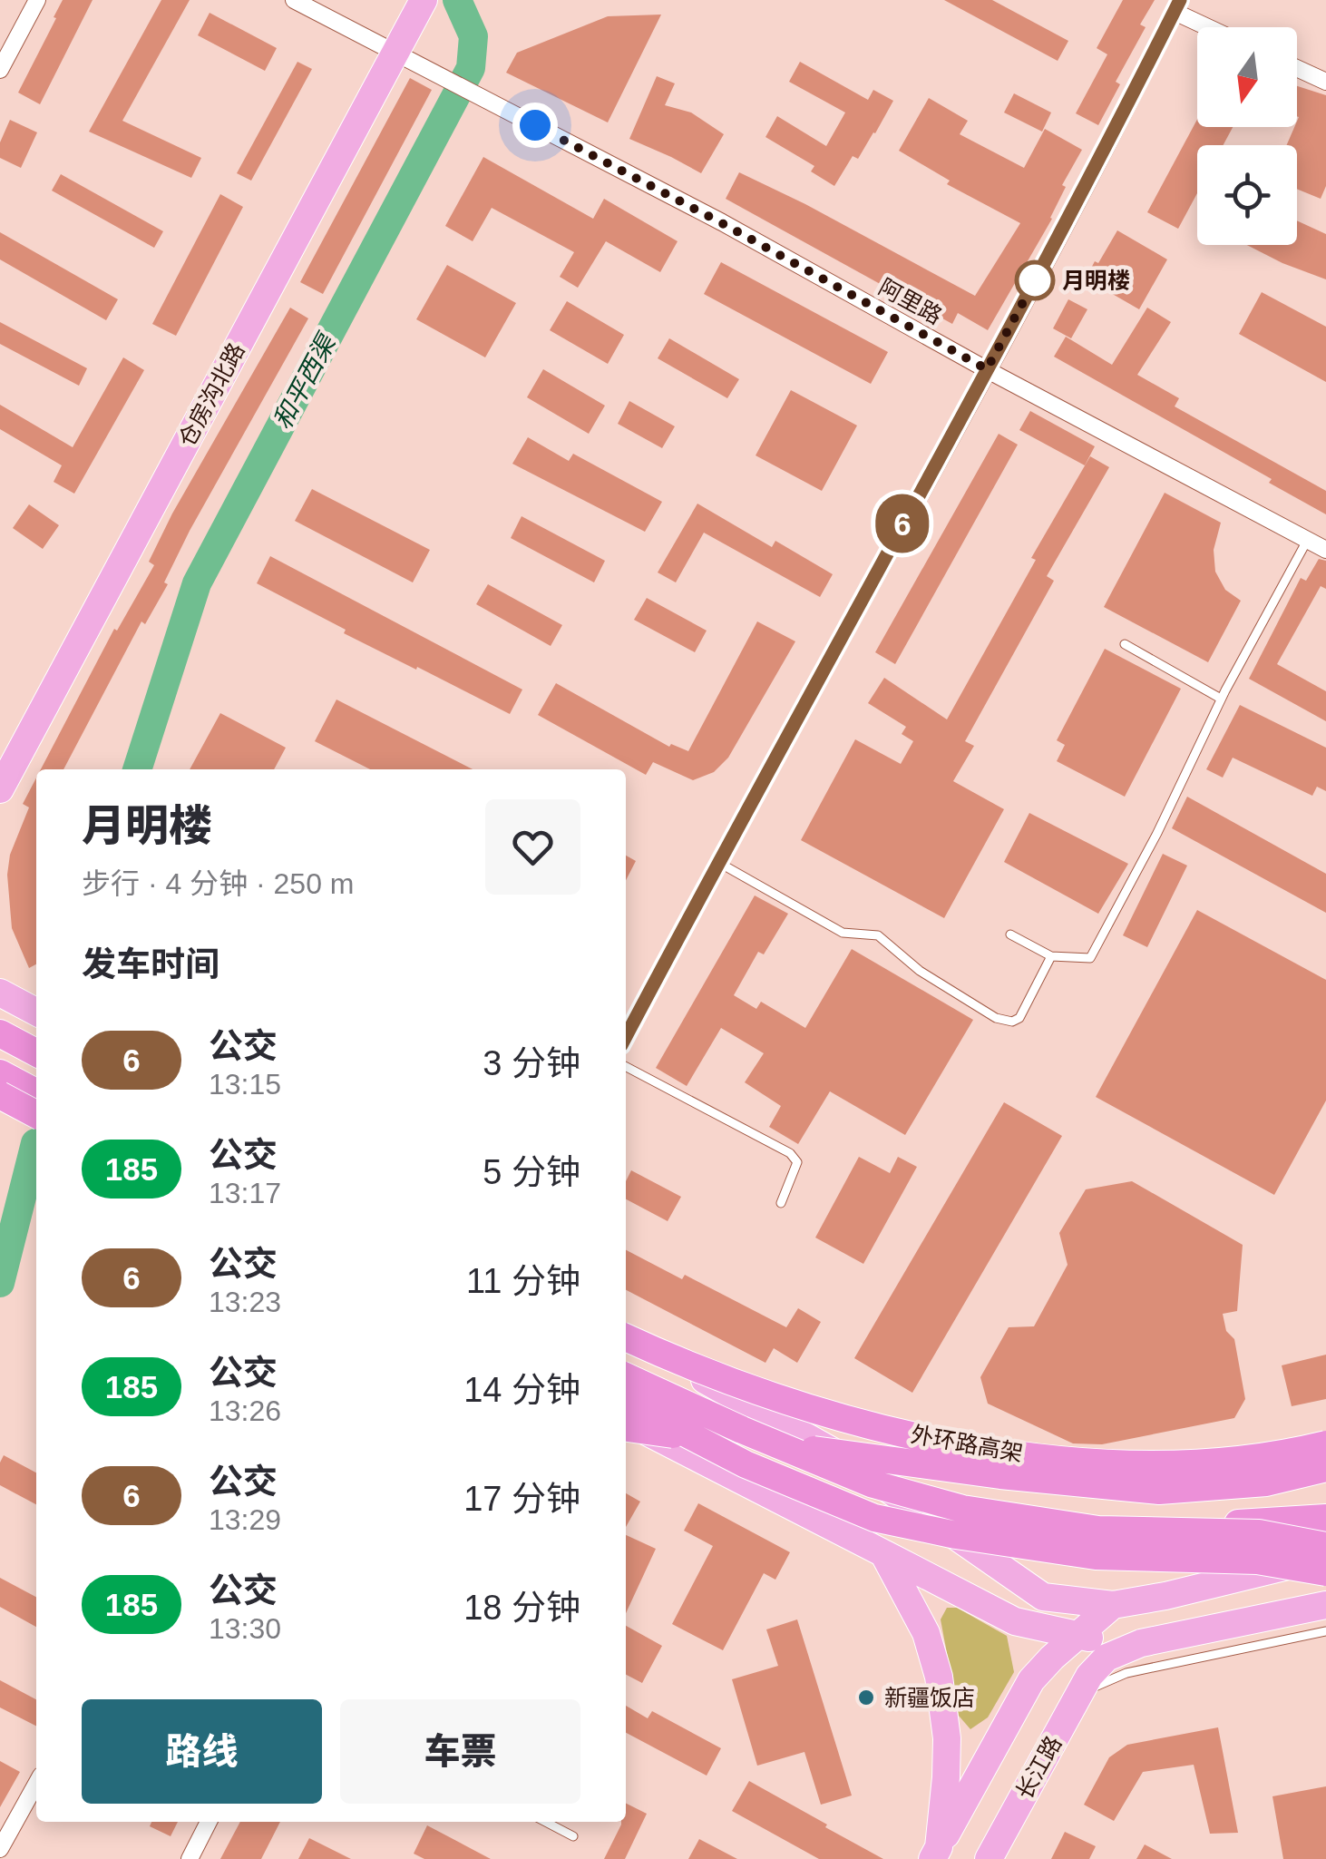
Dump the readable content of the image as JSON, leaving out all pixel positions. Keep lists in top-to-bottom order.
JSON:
{
  "streets": {
    "highway": ["外环路高架"],
    "main road": ["仓房沟北路", "长江路"],
    "street": ["阿里路"]
  },
  "crossings": [
    ["阿里路", "仓房沟北路"]
  ],
  "water": ["和平西渠"],
  "places": ["月明楼", "新疆饭店"],
  "lines": ["bus line 6"],
  "north": "bottom",
  "page": {
    "on_map": "6",
    "heading": [
      ["月明楼", "步行 · 4 分钟 · 250 m"],
      "发车时间"
    ],
    "list": [
      {
        "mark": "6",
        "name": "公交",
        "note": "13:15",
        "value": "3 分钟"
      },
      {
        "mark": "185",
        "name": "公交",
        "note": "13:17",
        "value": "5 分钟"
      },
      {
        "mark": "6",
        "name": "公交",
        "note": "13:23",
        "value": "11 分钟"
      },
      {
        "mark": "185",
        "name": "公交",
        "note": "13:26",
        "value": "14 分钟"
      },
      {
        "mark": "6",
        "name": "公交",
        "note": "13:29",
        "value": "17 分钟"
      },
      {
        "mark": "185",
        "name": "公交",
        "note": "13:30",
        "value": "18 分钟"
      }
    ],
    "buttons": ["路线", "车票"]
  }
}
